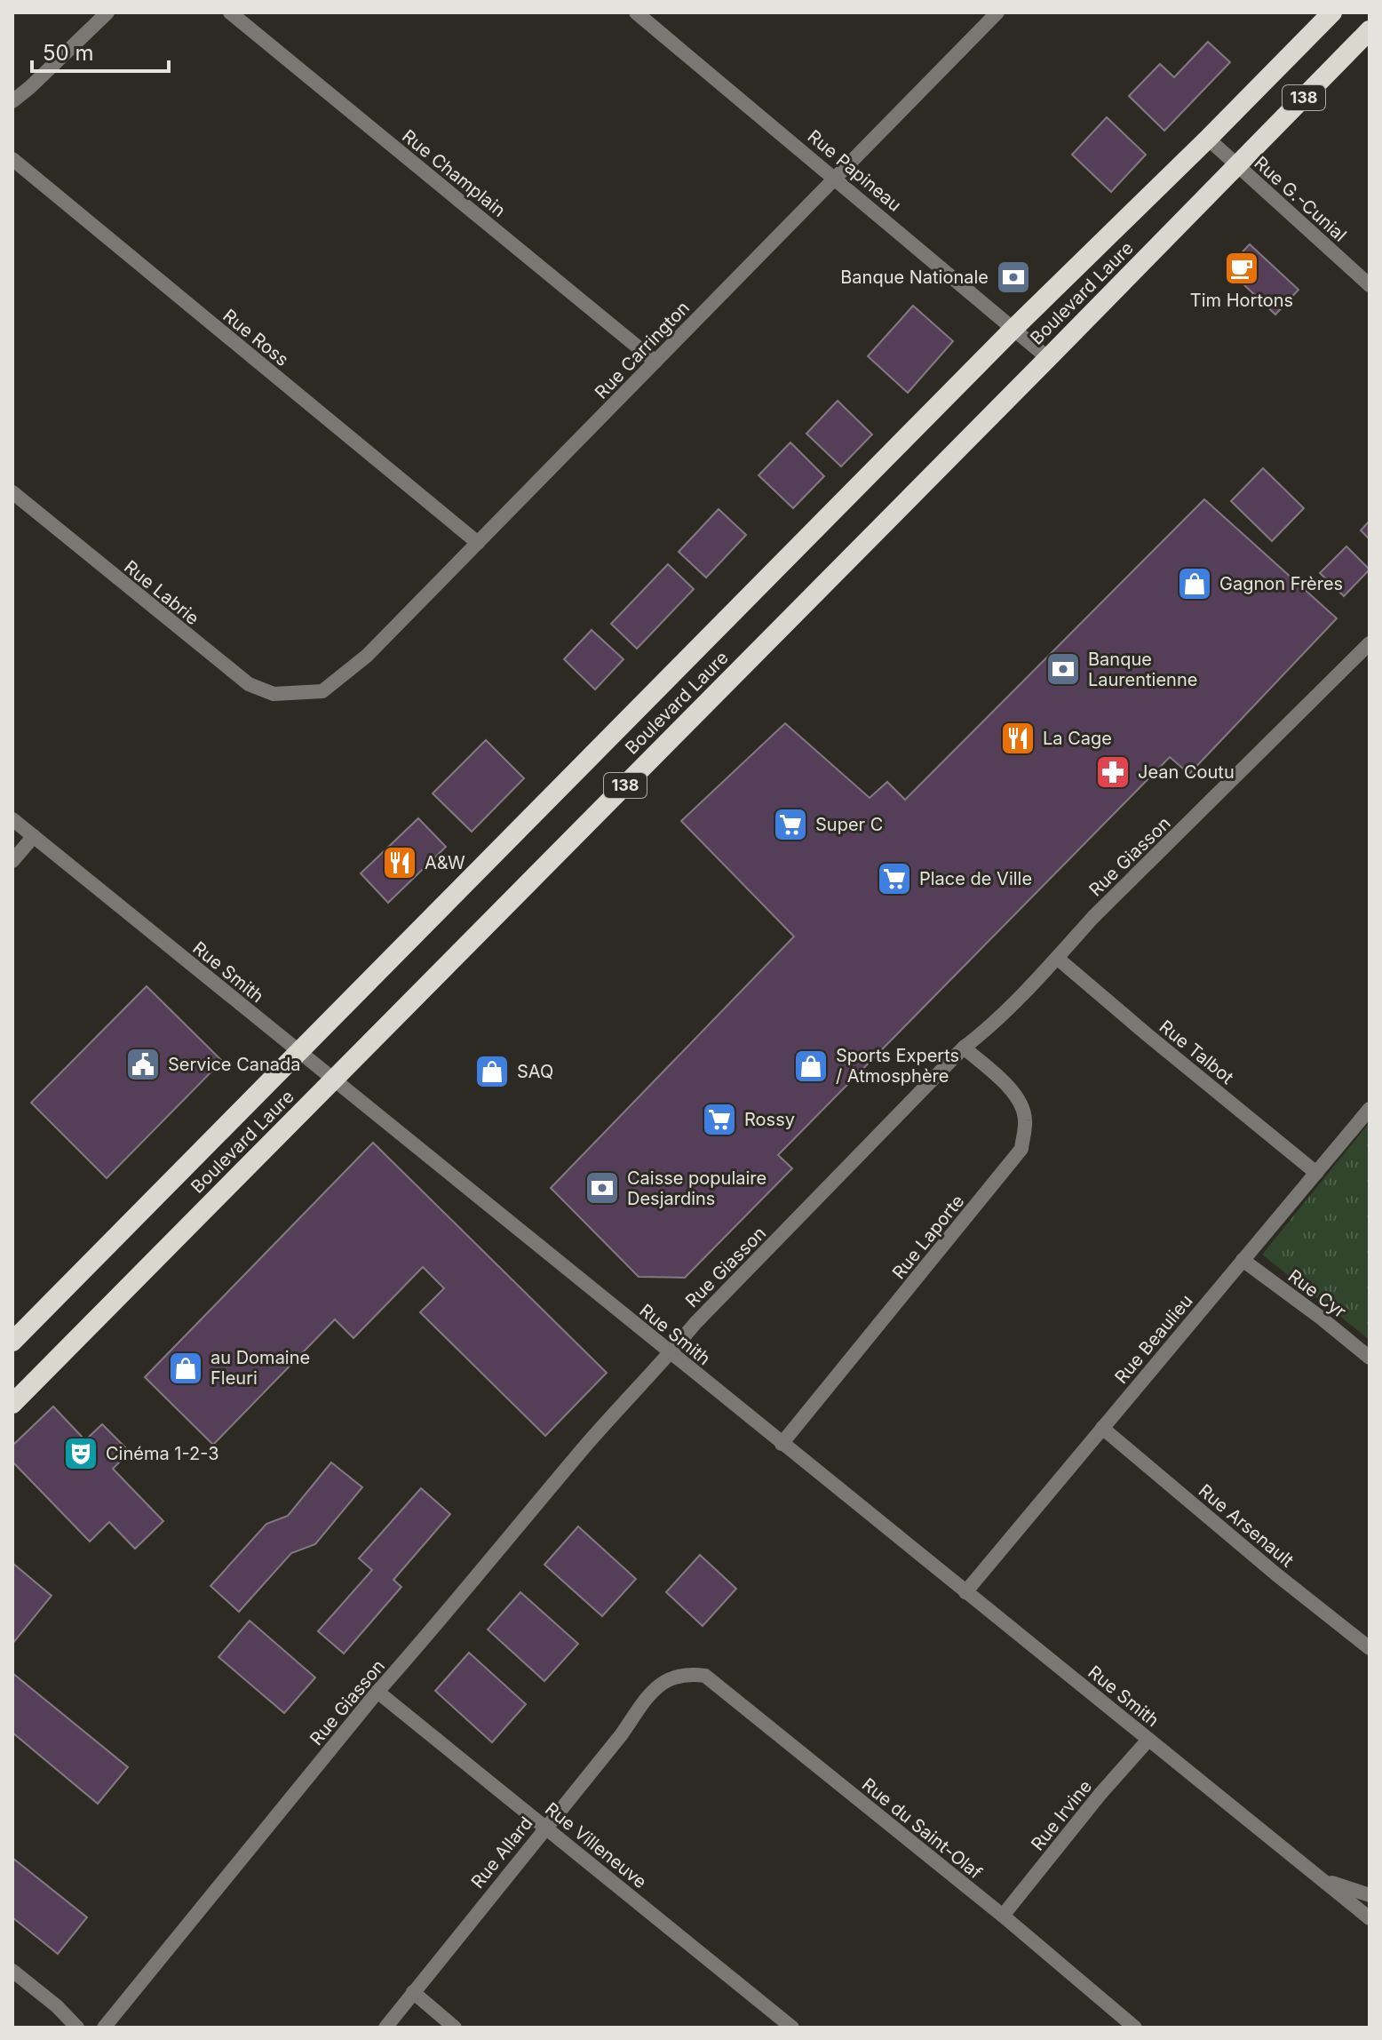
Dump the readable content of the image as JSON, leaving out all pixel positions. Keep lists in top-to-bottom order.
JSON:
{
  "streets": {
    "highway": ["138", "Boulevard Laure"],
    "street": [
      "Rue Papineau",
      "Rue Champlain",
      "Rue G.-Cunial",
      "Rue Ross",
      "Rue Carrington",
      "Rue Labrie",
      "Rue Giasson",
      "Rue Smith",
      "Rue Talbot",
      "Rue Laporte",
      "Rue Cyr",
      "Rue Beaulieu",
      "Rue Arsenault",
      "Rue Irvine",
      "Rue du Saint-Olaf",
      "Rue Villeneuve",
      "Rue Allard"
    ]
  },
  "crossings": [
    ["Rue Papineau", "Boulevard Laure"],
    ["Rue Papineau", "Rue Carrington"],
    ["Rue Champlain", "Rue Carrington"],
    ["Rue G.-Cunial", "Boulevard Laure"],
    ["Boulevard Laure", "Rue Smith"],
    ["Rue Ross", "Rue Carrington"],
    ["Rue Carrington", "Rue Labrie"],
    ["Rue Giasson", "Rue Smith"],
    ["Rue Giasson", "Rue Talbot"],
    ["Rue Giasson", "Rue Laporte"],
    ["Rue Giasson", "Rue Villeneuve"],
    ["Rue Smith", "Rue Laporte"],
    ["Rue Smith", "Rue Beaulieu"],
    ["Rue Smith", "Rue Irvine"],
    ["Rue Talbot", "Rue Beaulieu"],
    ["Rue Cyr", "Rue Beaulieu"],
    ["Rue Beaulieu", "Rue Arsenault"],
    ["Rue Irvine", "Rue du Saint-Olaf"],
    ["Rue du Saint-Olaf", "Rue Allard"],
    ["Rue Villeneuve", "Rue Allard"]
  ],
  "places": {
    "cafe": ["Tim Hortons"],
    "bank": ["Banque Nationale", "Banque Laurentienne", "Caisse populaire Desjardins"],
    "shop": [
      "Gagnon Frères",
      "Sports Experts / Atmosphère",
      "SAQ",
      "au Domaine Fleuri"
    ],
    "restaurant": ["La Cage", "A&W"],
    "pharmacy": ["Jean Coutu"],
    "supermarket": ["Super C", "Place de Ville", "Rossy"],
    "public building": ["Service Canada"],
    "theatre": ["Cinéma 1-2-3"]
  },
  "scale_bar": "50 m"
}
